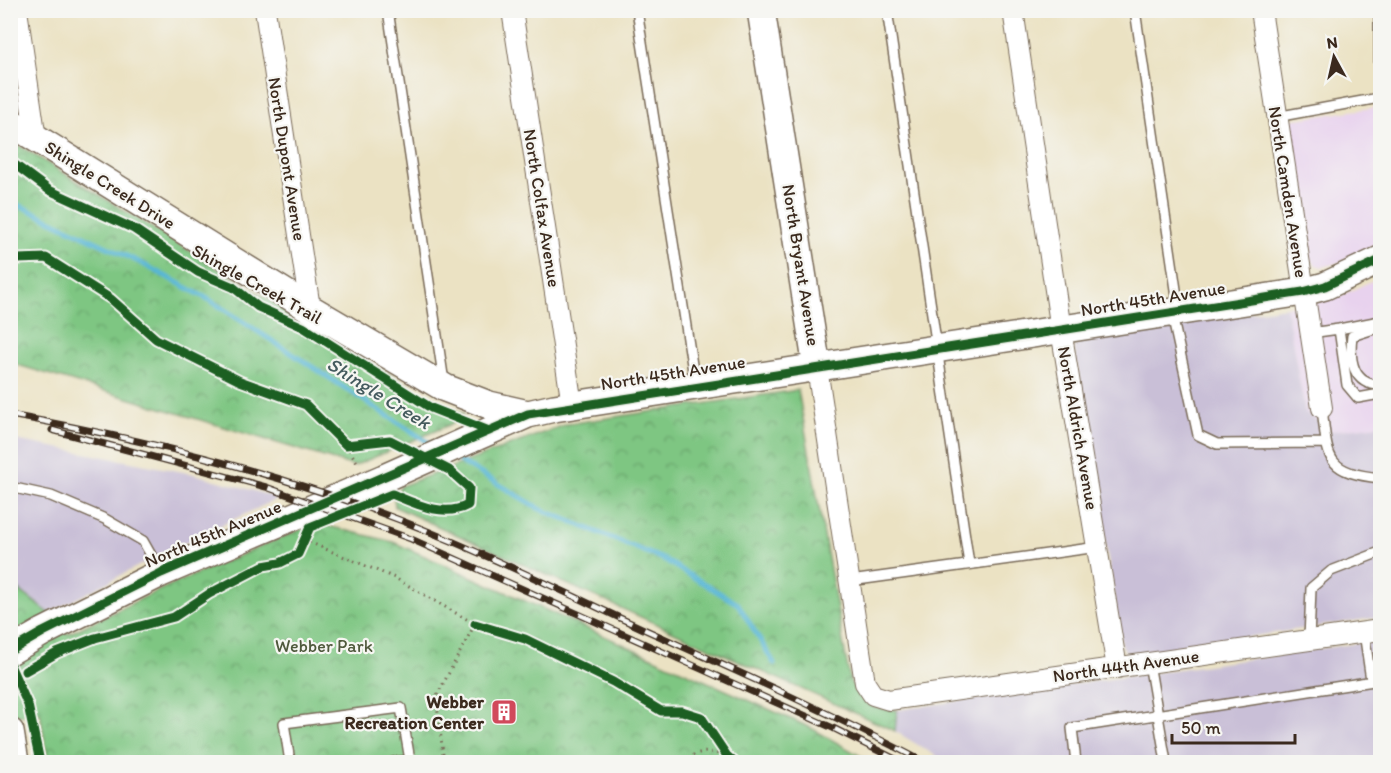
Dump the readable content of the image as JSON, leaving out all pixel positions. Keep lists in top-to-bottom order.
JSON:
{
  "streets": {
    "street": [
      "North Dupont Avenue",
      "Shingle Creek Drive",
      "North Camden Avenue",
      "North Colfax Avenue",
      "North Bryant Avenue",
      "North 45th Avenue",
      "North Aldrich Avenue",
      "North 44th Avenue"
    ],
    "cycle path": ["Shingle Creek Trail"]
  },
  "crossings": [
    ["North Dupont Avenue", "Shingle Creek Drive"],
    ["Shingle Creek Drive", "North 45th Avenue"],
    ["North Camden Avenue", "North 45th Avenue"],
    ["North Colfax Avenue", "North 45th Avenue"],
    ["North Bryant Avenue", "North 45th Avenue"],
    ["North Bryant Avenue", "North 44th Avenue"],
    ["North 45th Avenue", "North Aldrich Avenue"],
    ["North Aldrich Avenue", "North 44th Avenue"]
  ],
  "water": ["Shingle Creek"],
  "parks": ["Webber Park"],
  "places": {
    "building": ["Webber Recreation Center"]
  },
  "scale_bar": "50 m",
  "north": "top"
}
